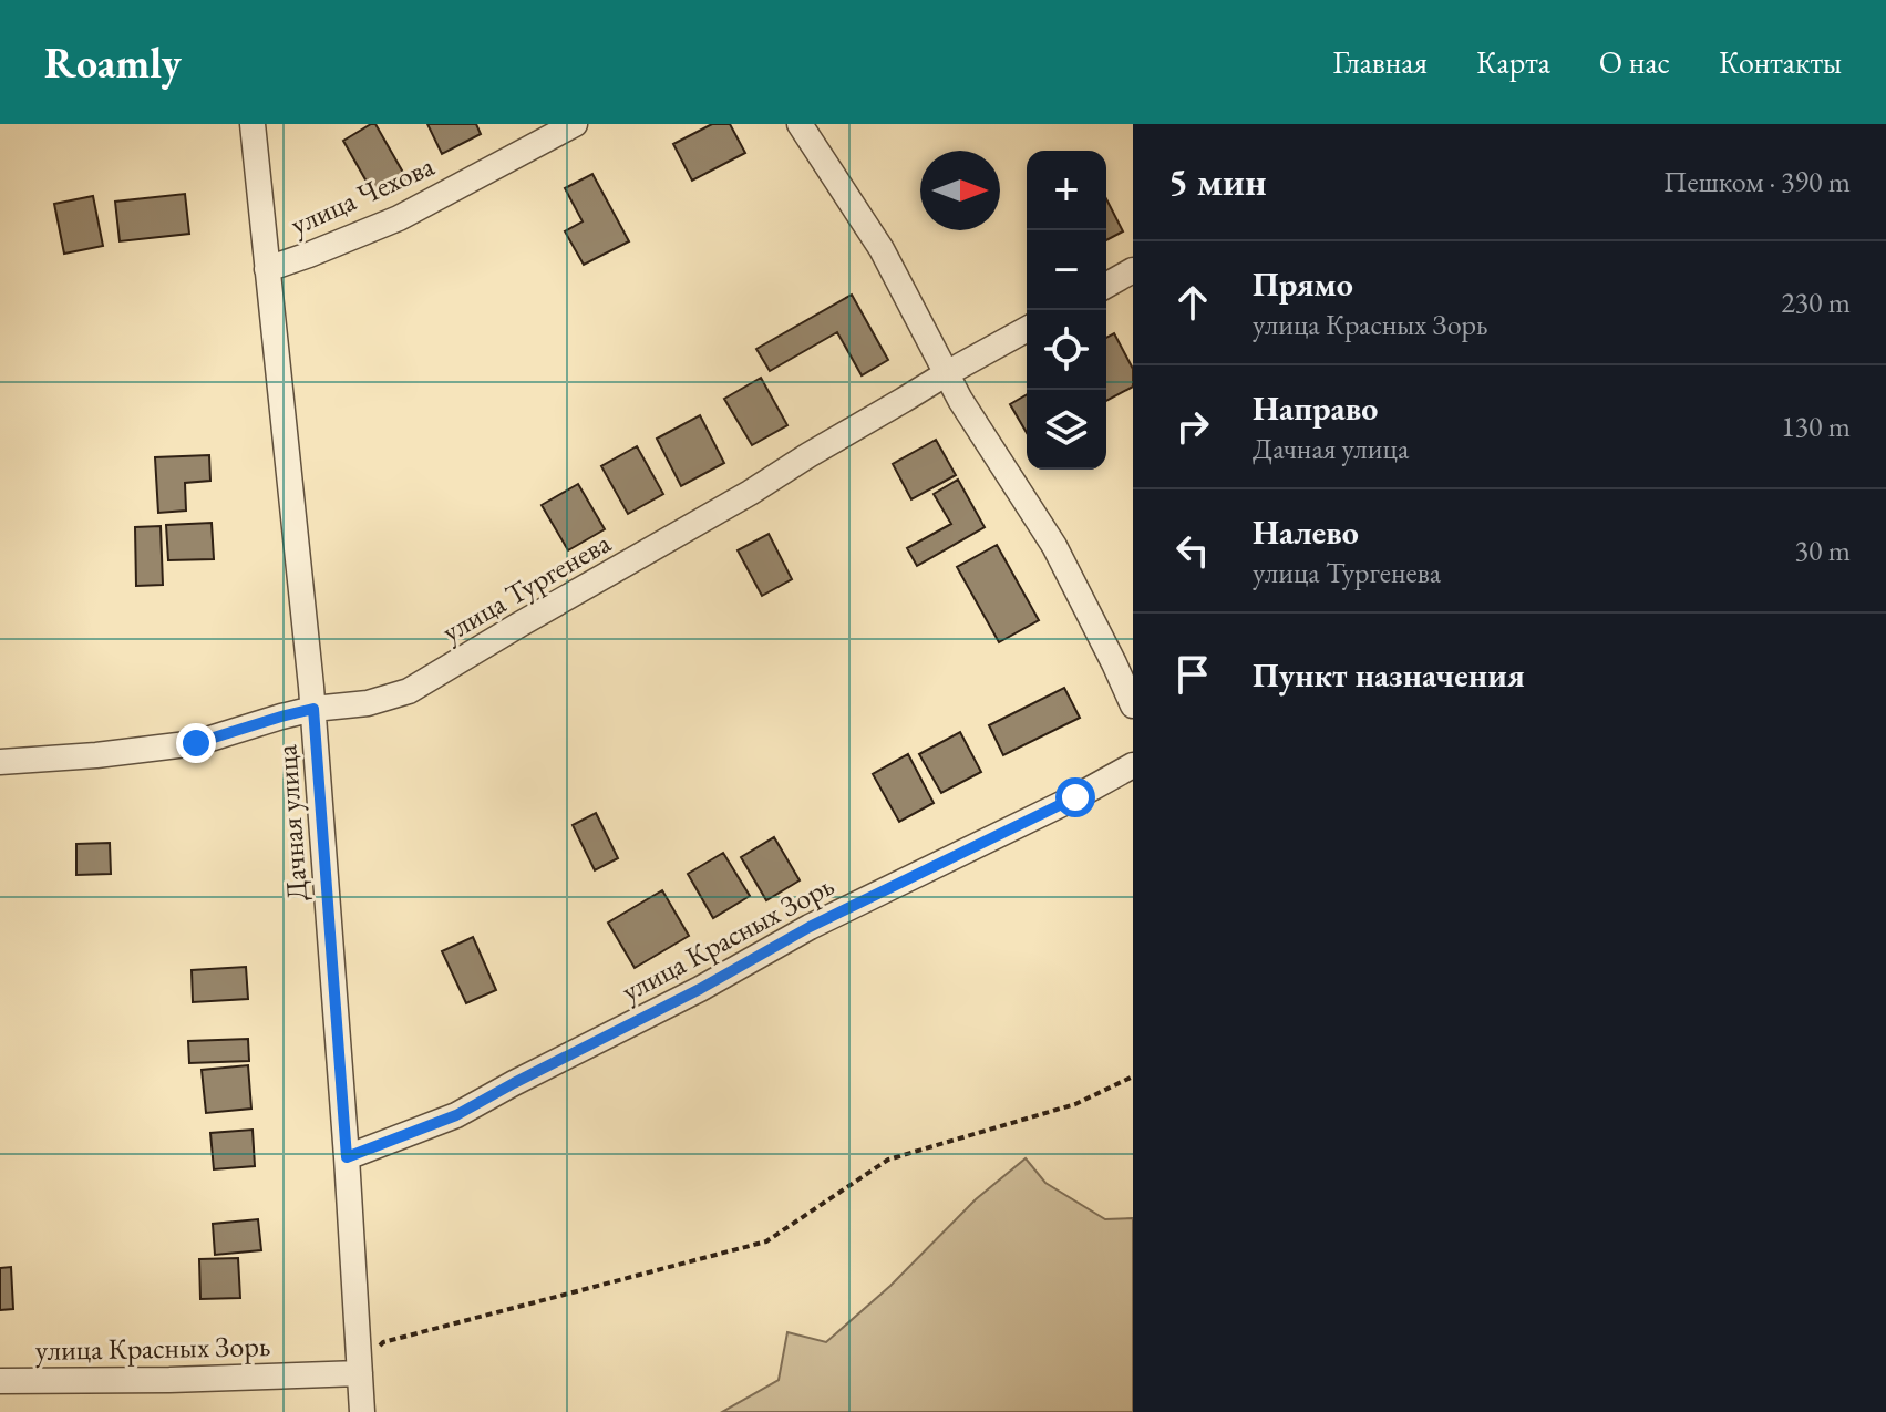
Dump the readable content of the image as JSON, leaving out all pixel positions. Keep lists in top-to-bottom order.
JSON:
{
  "streets": {
    "street": [
      "улица Чехова",
      "улица Тургенева",
      "Дачная улица",
      "улица Красных Зорь"
    ]
  },
  "crossings": [
    ["улица Чехова", "Дачная улица"],
    ["улица Тургенева", "Дачная улица"],
    ["Дачная улица", "улица Красных Зорь"]
  ],
  "north": "right",
  "page": {
    "header": "Roamly",
    "nav": [
      "Главная",
      "Карта",
      "О нас",
      "Контакты"
    ],
    "heading": ["5 мин", "Пешком · 390 m"],
    "map_buttons": ["+", "−"],
    "list": [
      ["Прямо", "улица Красных Зорь", "230 m"],
      ["Направо", "Дачная улица", "130 m"],
      ["Налево", "улица Тургенева", "30 m"],
      "Пункт назначения"
    ]
  }
}
